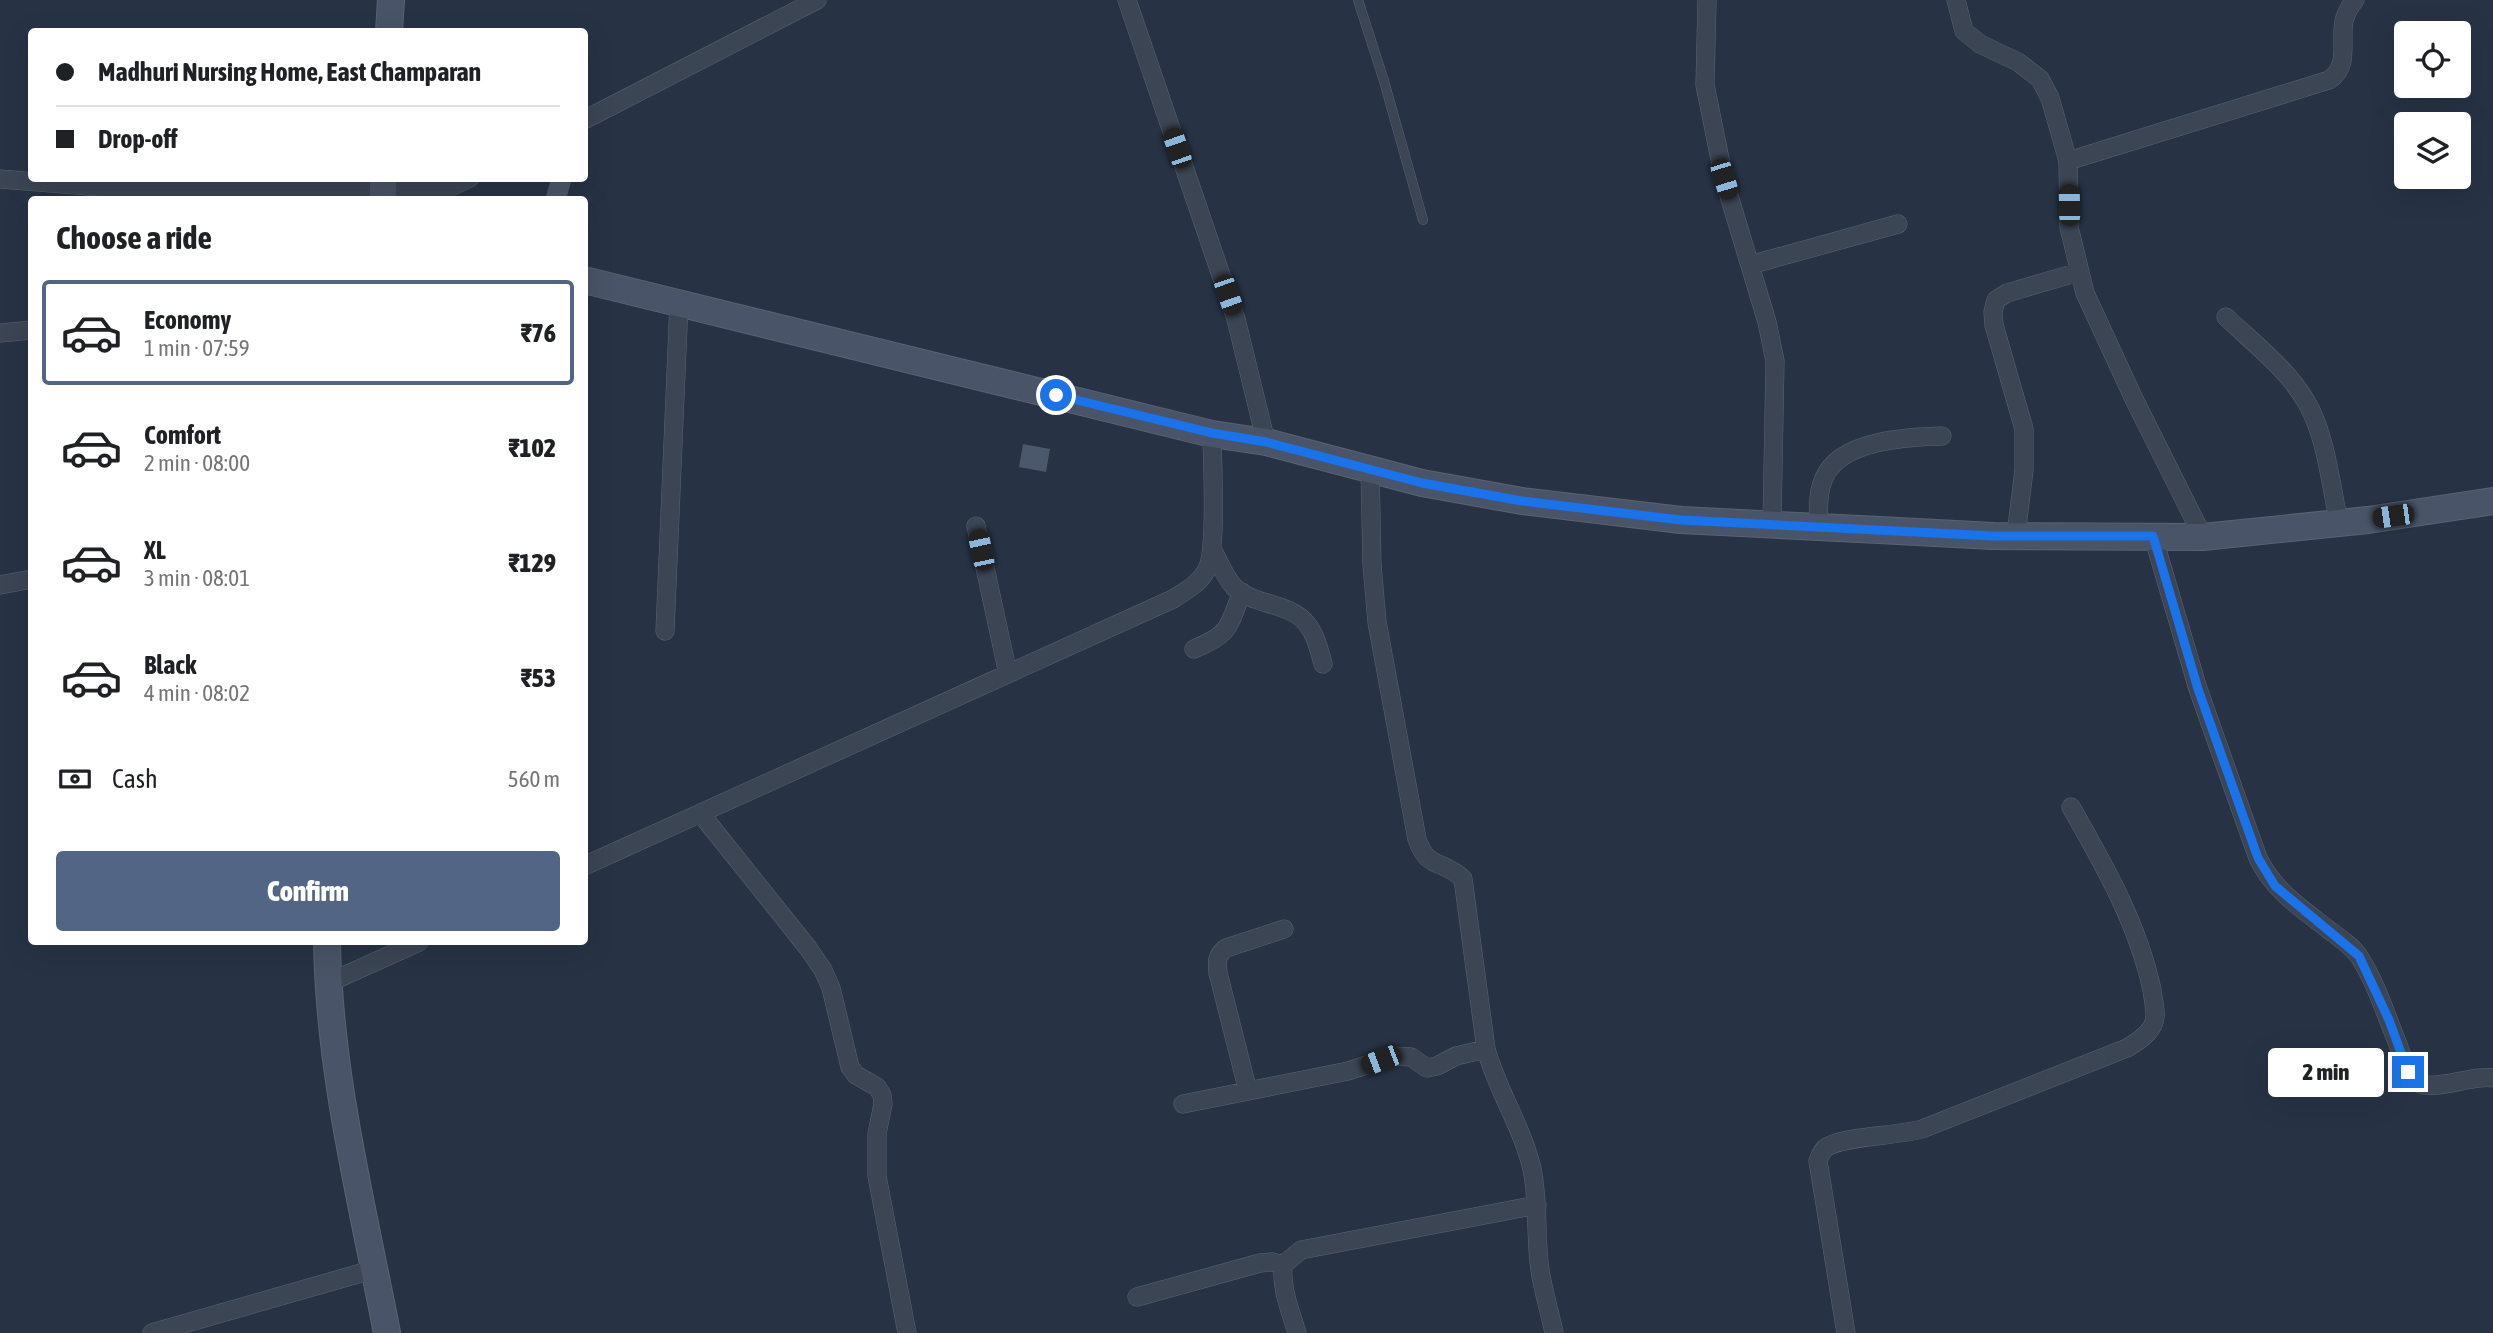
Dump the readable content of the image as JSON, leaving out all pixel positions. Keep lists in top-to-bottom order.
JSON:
{
  "page": {
    "banner": ["Madhuri Nursing Home, East Champaran", "Drop-off"],
    "heading": "Choose a ride",
    "list": [
      {
        "name": "Economy",
        "note": "1 min · 07:59",
        "value": "₹76"
      },
      {
        "name": "Comfort",
        "note": "2 min · 08:00",
        "value": "₹102"
      },
      {
        "name": "XL",
        "note": "3 min · 08:01",
        "value": "₹129"
      },
      {
        "name": "Black",
        "note": "4 min · 08:02",
        "value": "₹53"
      }
    ],
    "pay": ["Cash", "560 m"],
    "buttons": "Confirm",
    "bubble": "2 min"
  }
}
